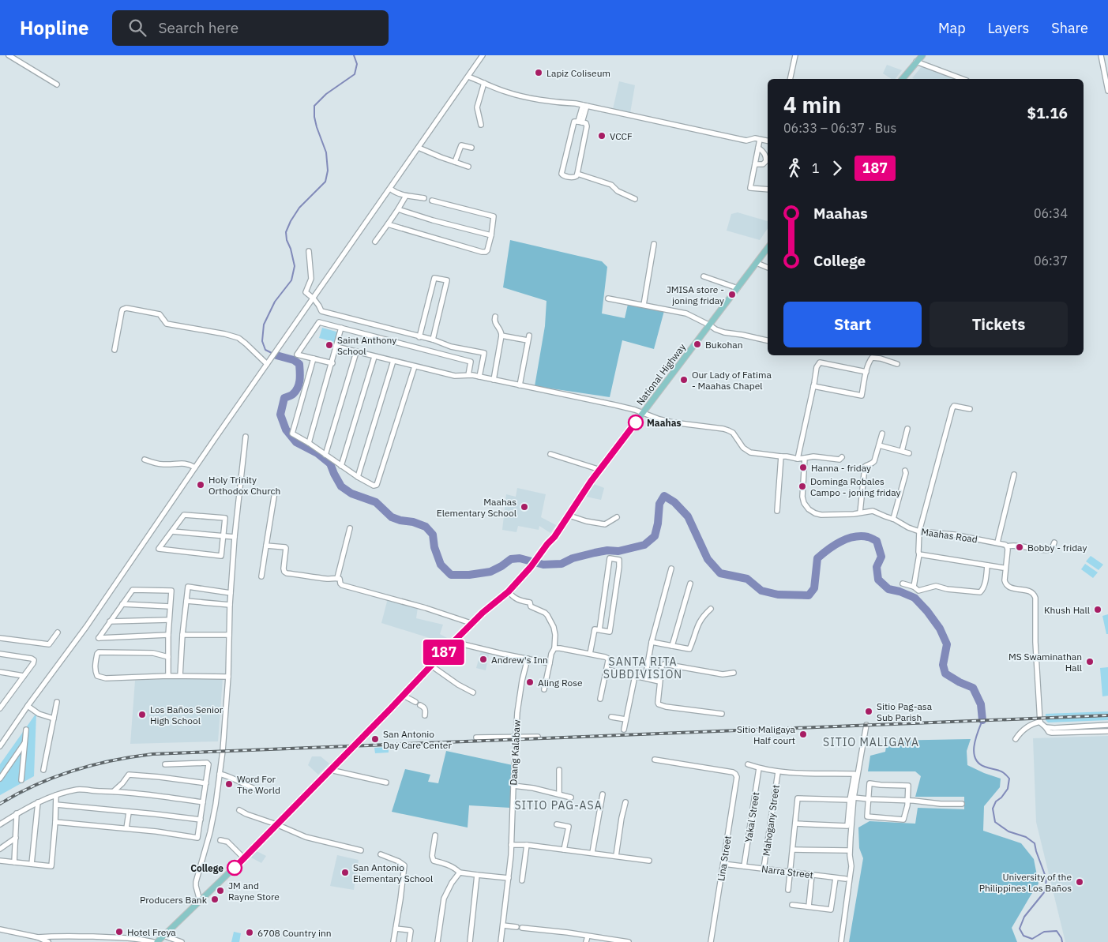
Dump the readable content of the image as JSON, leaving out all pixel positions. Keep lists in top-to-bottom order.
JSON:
{
  "streets": {
    "main road": ["National Highway"],
    "street": [
      "Maahas Road",
      "Daang Kalabaw",
      "Yakal Street",
      "Mahogany Street",
      "Lina Street",
      "Narra Street"
    ]
  },
  "crossings": [
    ["Yakal Street", "Narra Street"],
    ["Mahogany Street", "Narra Street"],
    ["Lina Street", "Narra Street"]
  ],
  "districts": ["SANTA RITA SUBDIVISION", "SITIO MALIGAYA", "SITIO PAG-ASA"],
  "places": [
    "Lapiz Coliseum",
    "VCCF",
    "JMISA store - joning friday",
    "Bukohan",
    "Saint Anthony School",
    "Our Lady of Fatima - Maahas Chapel",
    "Maahas",
    "Hanna - friday",
    "Holy Trinity Orthodox Church",
    "Dominga Robales Campo - joning friday",
    "Maahas Elementary School",
    "Bobby - friday",
    "Khush Hall",
    "Andrew's Inn",
    "MS Swaminathan Hall",
    "Aling Rose",
    "Sitio Pag-asa Sub Parish",
    "Los Baños Senior High School",
    "Sitio Maligaya Half court",
    "San Antonio Day Care Center",
    "Word For The World",
    "College",
    "San Antonio Elementary School",
    "University of the Philippines Los Baños",
    "JM and Rayne Store",
    "Producers Bank",
    "Hotel Freya",
    "6708 Country inn"
  ],
  "lines": ["bus line 187"],
  "page": {
    "header": "Hopline",
    "search": "Search here",
    "nav": ["Map", "Layers", "Share"],
    "on_map": "187",
    "heading": ["4 min", "06:33 – 06:37 · Bus", "$1.16"],
    "legs": ["1", "187"],
    "list": [
      {
        "name": "Maahas",
        "value": "06:34"
      },
      {
        "name": "College",
        "value": "06:37"
      }
    ],
    "buttons": ["Start", "Tickets"]
  }
}
